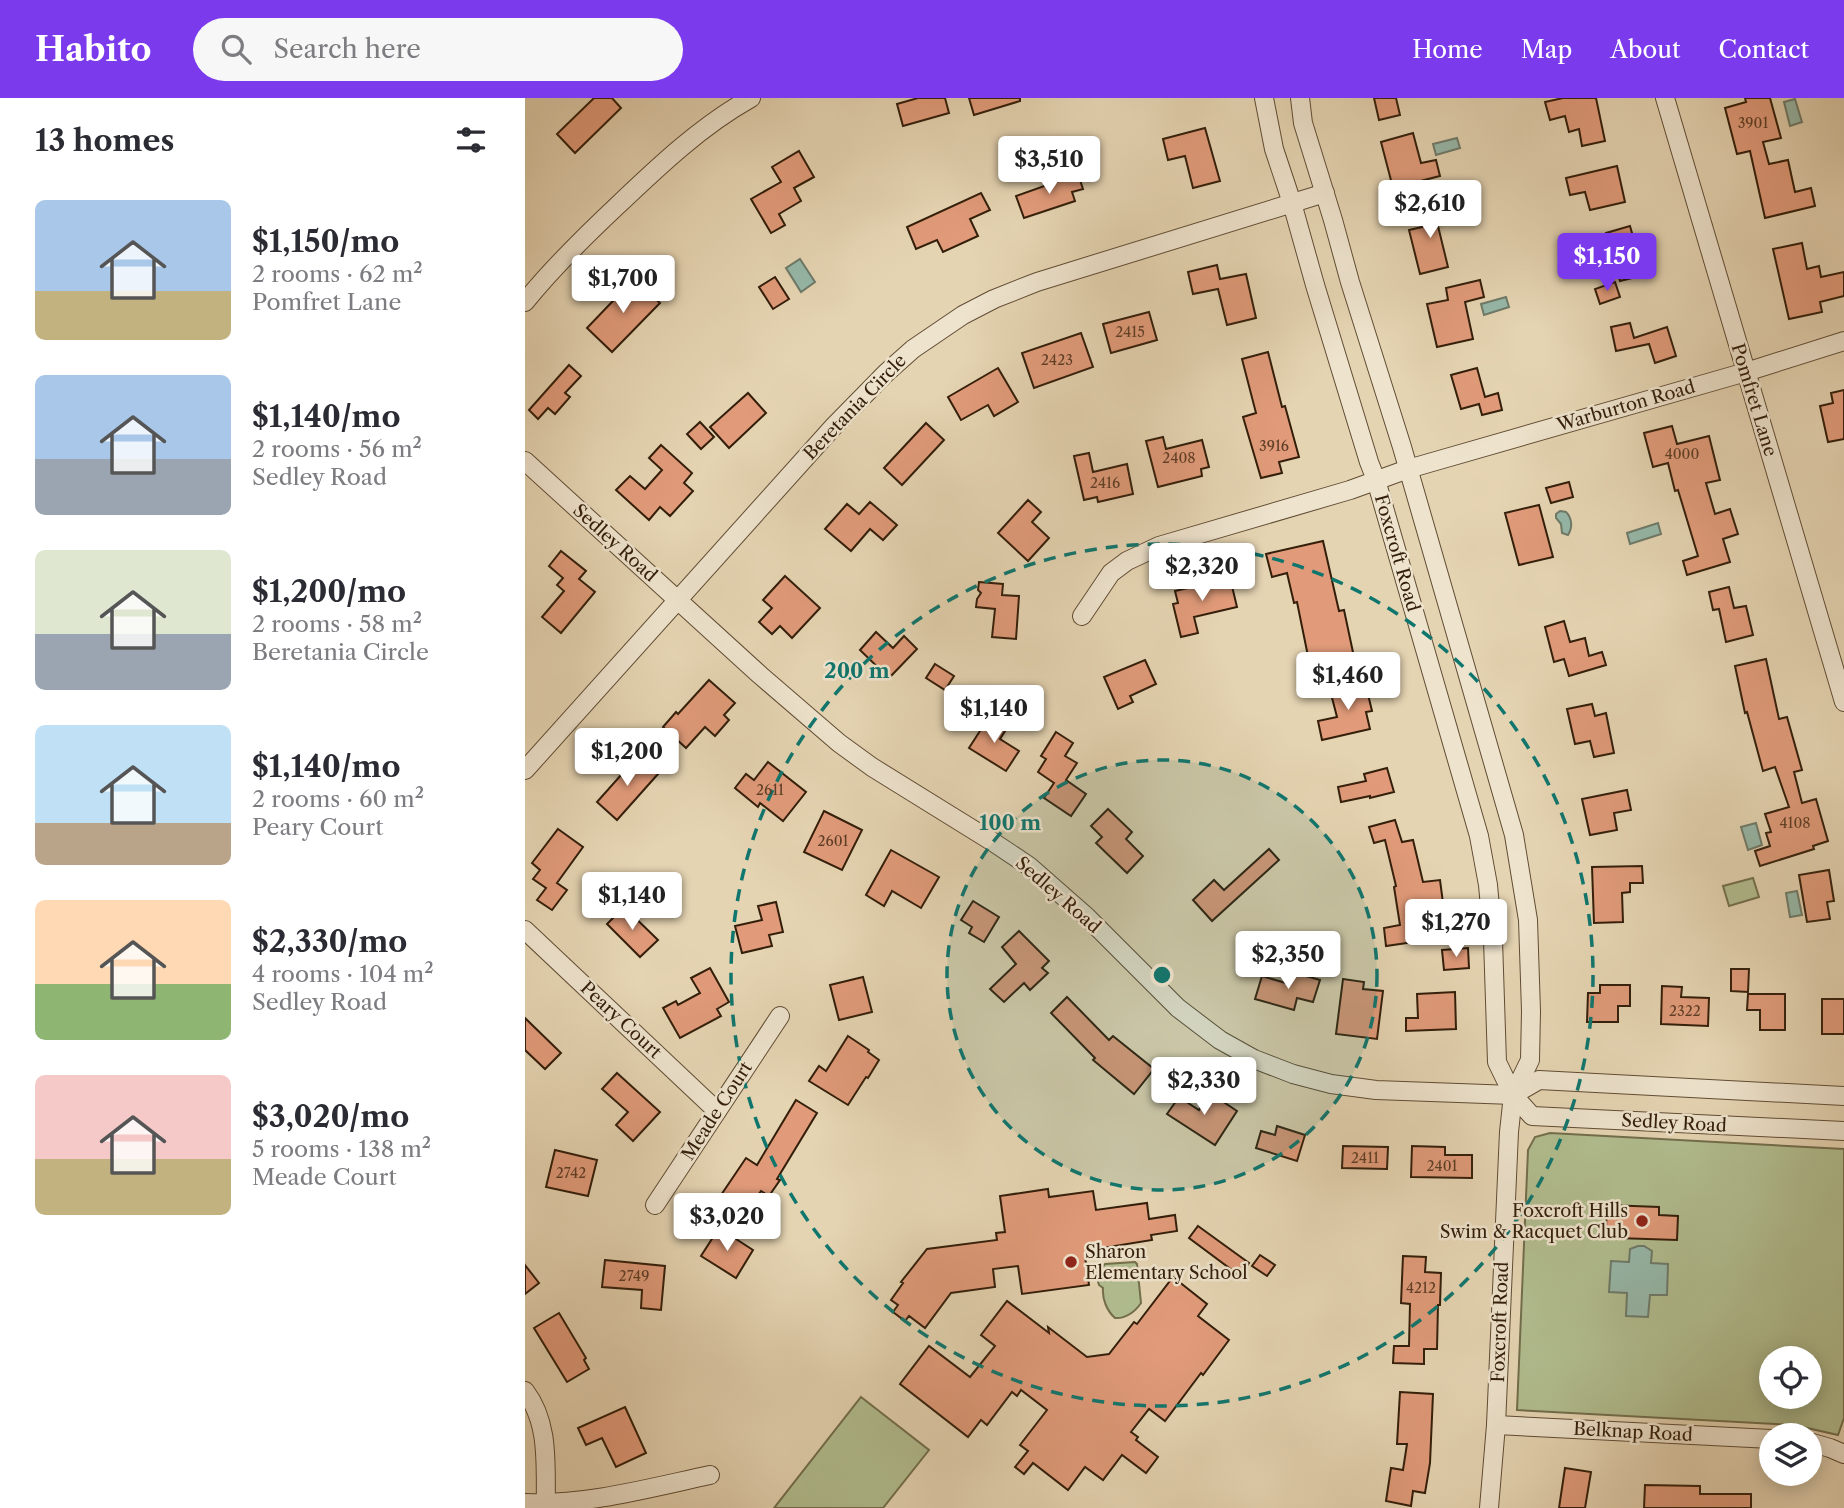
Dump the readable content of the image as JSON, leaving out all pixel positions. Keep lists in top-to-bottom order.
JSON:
{
  "streets": {
    "street": [
      "Pomfret Lane",
      "Warburton Road",
      "Beretania Circle",
      "Sedley Road",
      "Foxcroft Road",
      "Peary Court",
      "Meade Court",
      "Belknap Road"
    ]
  },
  "crossings": [
    ["Pomfret Lane", "Warburton Road"],
    ["Warburton Road", "Foxcroft Road"],
    ["Beretania Circle", "Sedley Road"],
    ["Beretania Circle", "Foxcroft Road"],
    ["Sedley Road", "Foxcroft Road"],
    ["Foxcroft Road", "Belknap Road"],
    ["Peary Court", "Meade Court"]
  ],
  "places": ["Foxcroft Hills Swim & Racquet Club", "Sharon Elementary School"],
  "house_numbers": [
    "3901",
    "2415",
    "2423",
    "3916",
    "4000",
    "2408",
    "2416",
    "2611",
    "4108",
    "2601",
    "2322",
    "2411",
    "2401",
    "2742",
    "2749",
    "4212"
  ],
  "page": {
    "header": "Habito",
    "search": "Search here",
    "nav": [
      "Home",
      "Map",
      "About",
      "Contact"
    ],
    "heading": "13 homes",
    "price": [
      "$3,510",
      "$2,610",
      "$1,150",
      "$1,700",
      "$2,320",
      "$1,460",
      "$1,140",
      "$1,200",
      "$1,140",
      "$1,270",
      "$2,350",
      "$2,330",
      "$3,020"
    ],
    "list": [
      {
        "name": "$1,150/mo",
        "note": "2 rooms · 62 m² · Pomfret Lane"
      },
      {
        "name": "$1,140/mo",
        "note": "2 rooms · 56 m² · Sedley Road"
      },
      {
        "name": "$1,200/mo",
        "note": "2 rooms · 58 m² · Beretania Circle"
      },
      {
        "name": "$1,140/mo",
        "note": "2 rooms · 60 m² · Peary Court"
      },
      {
        "name": "$2,330/mo",
        "note": "4 rooms · 104 m² · Sedley Road"
      },
      {
        "name": "$3,020/mo",
        "note": "5 rooms · 138 m² · Meade Court"
      }
    ]
  },
  "rings": ["200 m", "100 m"]
}
